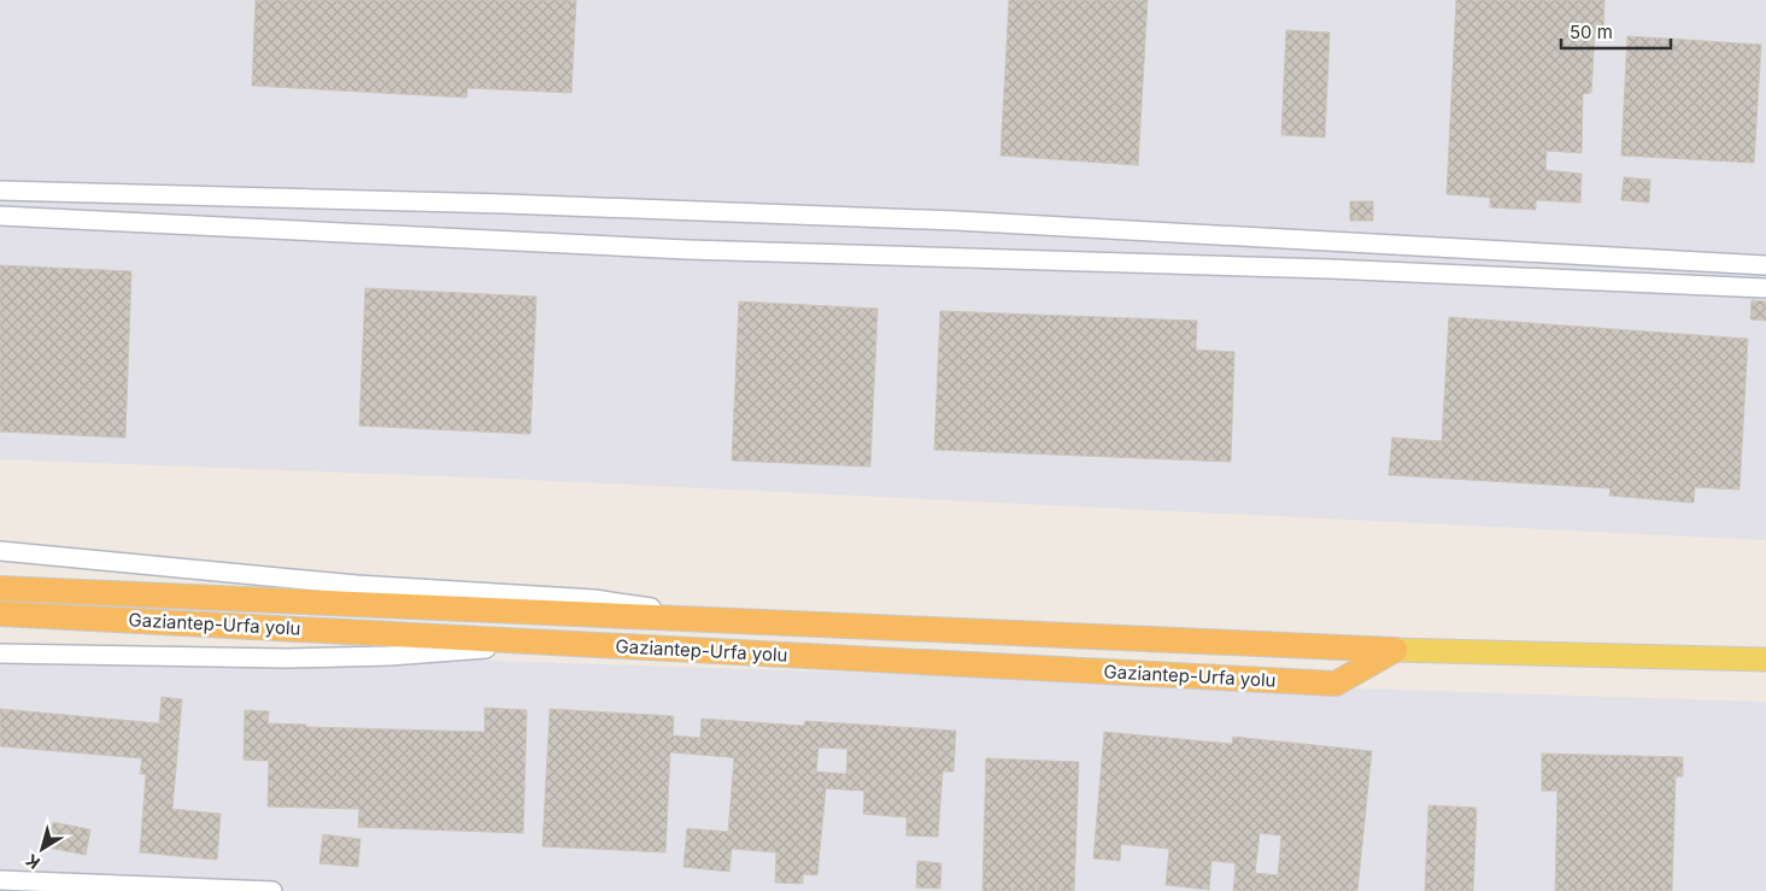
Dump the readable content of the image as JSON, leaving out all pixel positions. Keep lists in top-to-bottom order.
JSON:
{
  "streets": {
    "highway": ["Gaziantep-Urfa yolu"]
  },
  "scale_bar": "50 m",
  "north": "bottom left"
}
